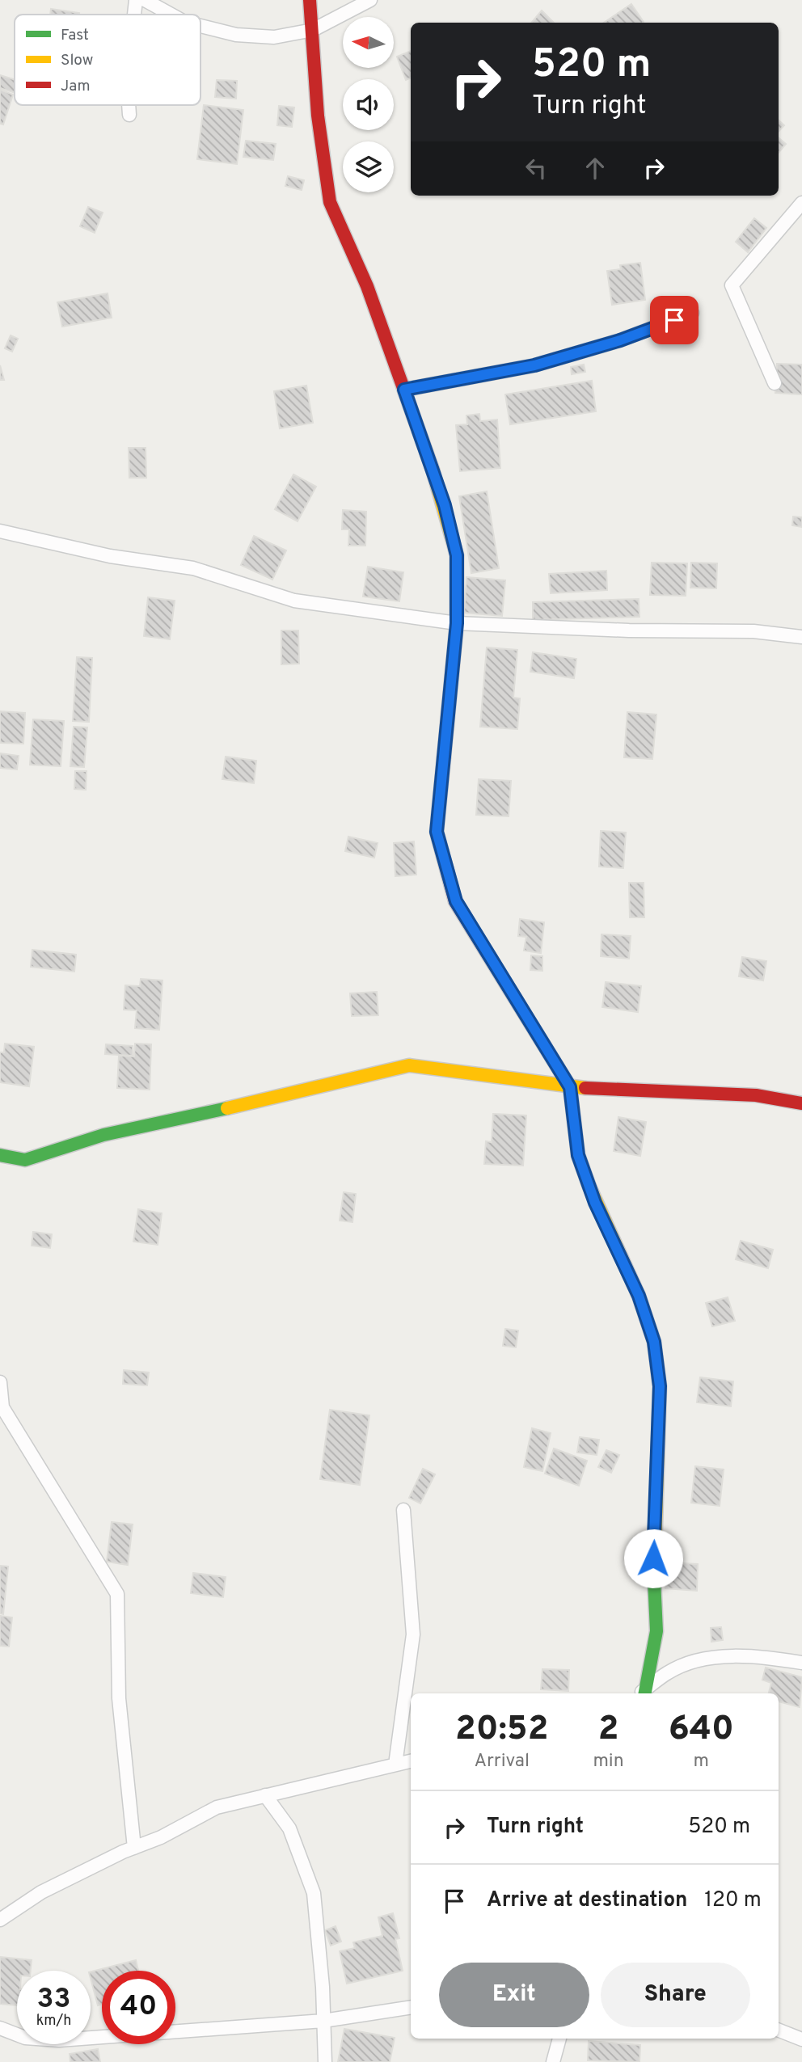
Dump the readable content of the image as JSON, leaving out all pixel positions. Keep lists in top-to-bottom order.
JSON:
{
  "legend": ["Fast", "Slow", "Jam"],
  "north": "left",
  "page": {
    "turn": ["520 m", "Turn right"],
    "eta": [
      "20:52",
      "Arrival",
      "2",
      "min",
      "640",
      "m"
    ],
    "list": [
      {
        "name": "Turn right",
        "value": "520 m"
      },
      {
        "name": "Arrive at destination",
        "value": "120 m"
      }
    ],
    "buttons": ["Exit", "Share"],
    "speed": "33 km/h",
    "limit": "40"
  }
}
